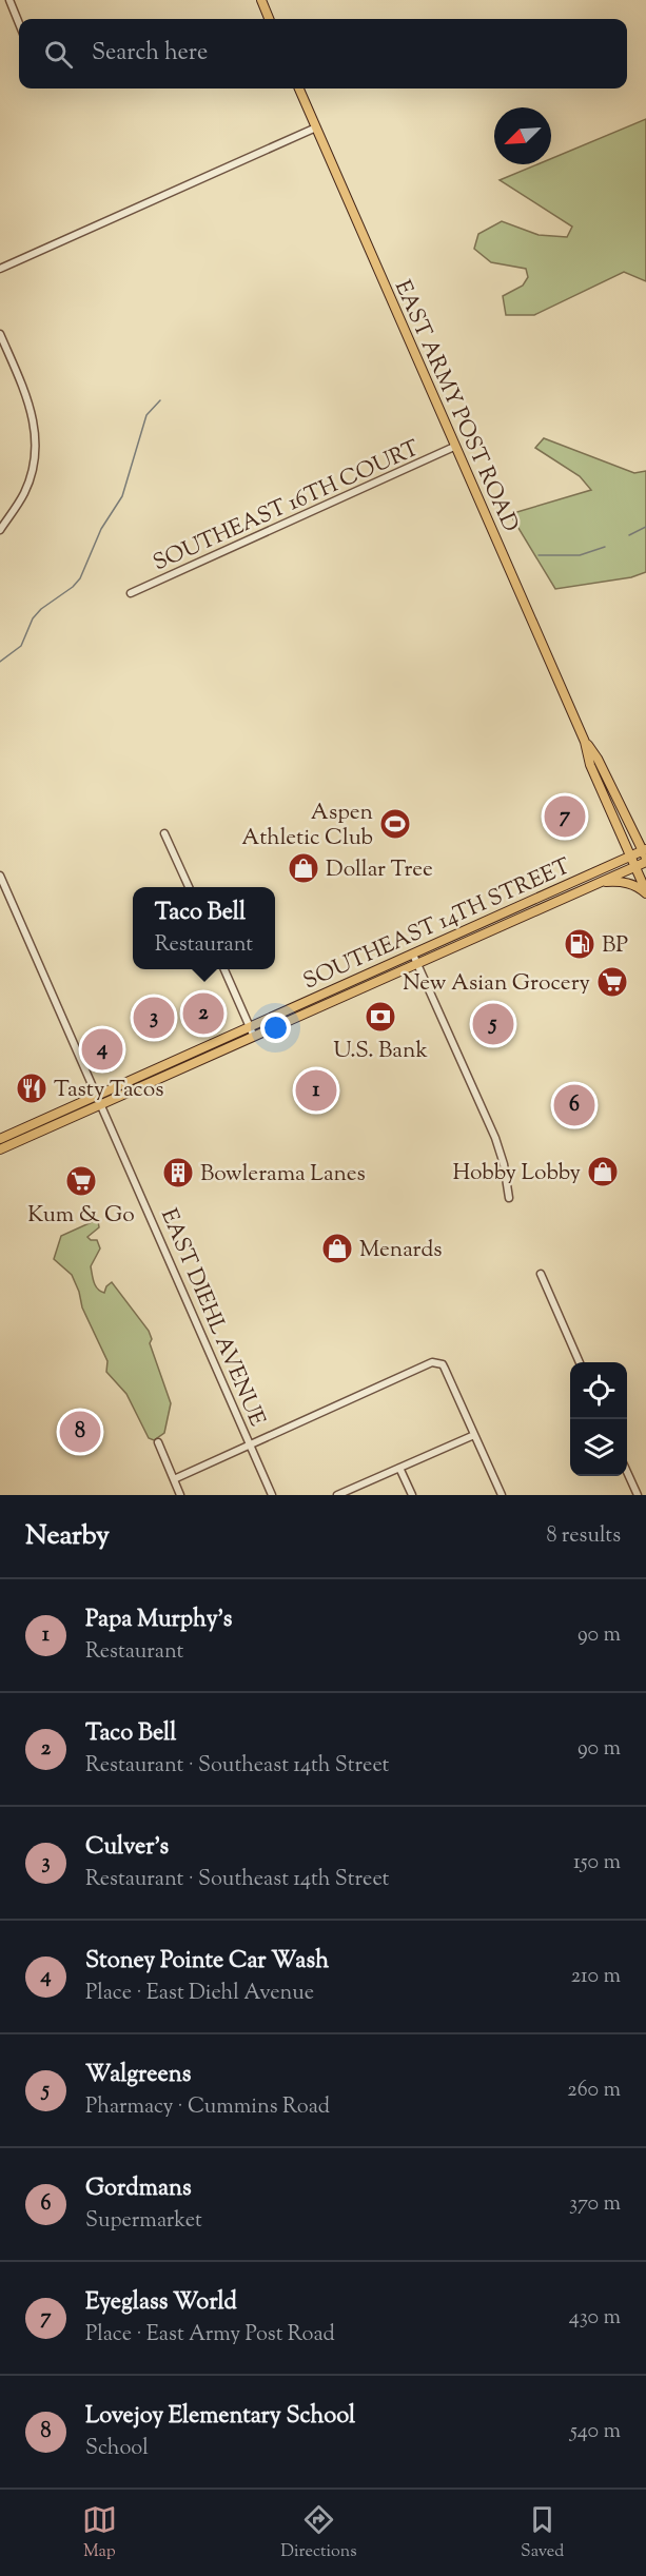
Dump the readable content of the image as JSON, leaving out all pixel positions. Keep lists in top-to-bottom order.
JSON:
{
  "streets": {
    "main road": ["EAST ARMY POST ROAD", "SOUTHEAST 14TH STREET"],
    "street": ["SOUTHEAST 16TH COURT", "EAST DIEHL AVENUE"]
  },
  "crossings": [
    ["EAST ARMY POST ROAD", "SOUTHEAST 16TH COURT"],
    ["EAST ARMY POST ROAD", "SOUTHEAST 14TH STREET"],
    ["SOUTHEAST 14TH STREET", "EAST DIEHL AVENUE"]
  ],
  "places": {
    "sports": ["Aspen Athletic Club"],
    "shop": ["Dollar Tree", "Hobby Lobby", "Menards"],
    "fuel station": ["BP"],
    "supermarket": ["New Asian Grocery", "Kum & Go"],
    "bank": ["U.S. Bank"],
    "restaurant": ["Tasty Tacos"],
    "building": ["Bowlerama Lanes"]
  },
  "north": "bottom left",
  "page": {
    "search": "Search here",
    "pins": [
      "7",
      "2",
      "3",
      "5",
      "4",
      "1",
      "6",
      "8"
    ],
    "popup": ["Taco Bell", "Restaurant"],
    "heading": ["Nearby", "8 results"],
    "list": [
      {
        "mark": "1",
        "name": "Papa Murphy's",
        "note": "Restaurant",
        "value": "90 m"
      },
      {
        "mark": "2",
        "name": "Taco Bell",
        "note": "Restaurant · Southeast 14th Street",
        "value": "90 m"
      },
      {
        "mark": "3",
        "name": "Culver's",
        "note": "Restaurant · Southeast 14th Street",
        "value": "150 m"
      },
      {
        "mark": "4",
        "name": "Stoney Pointe Car Wash",
        "note": "Place · East Diehl Avenue",
        "value": "210 m"
      },
      {
        "mark": "5",
        "name": "Walgreens",
        "note": "Pharmacy · Cummins Road",
        "value": "260 m"
      },
      {
        "mark": "6",
        "name": "Gordmans",
        "note": "Supermarket",
        "value": "370 m"
      },
      {
        "mark": "7",
        "name": "Eyeglass World",
        "note": "Place · East Army Post Road",
        "value": "430 m"
      },
      {
        "mark": "8",
        "name": "Lovejoy Elementary School",
        "note": "School",
        "value": "540 m"
      }
    ],
    "nav": ["Map", "Directions", "Saved"]
  }
}
